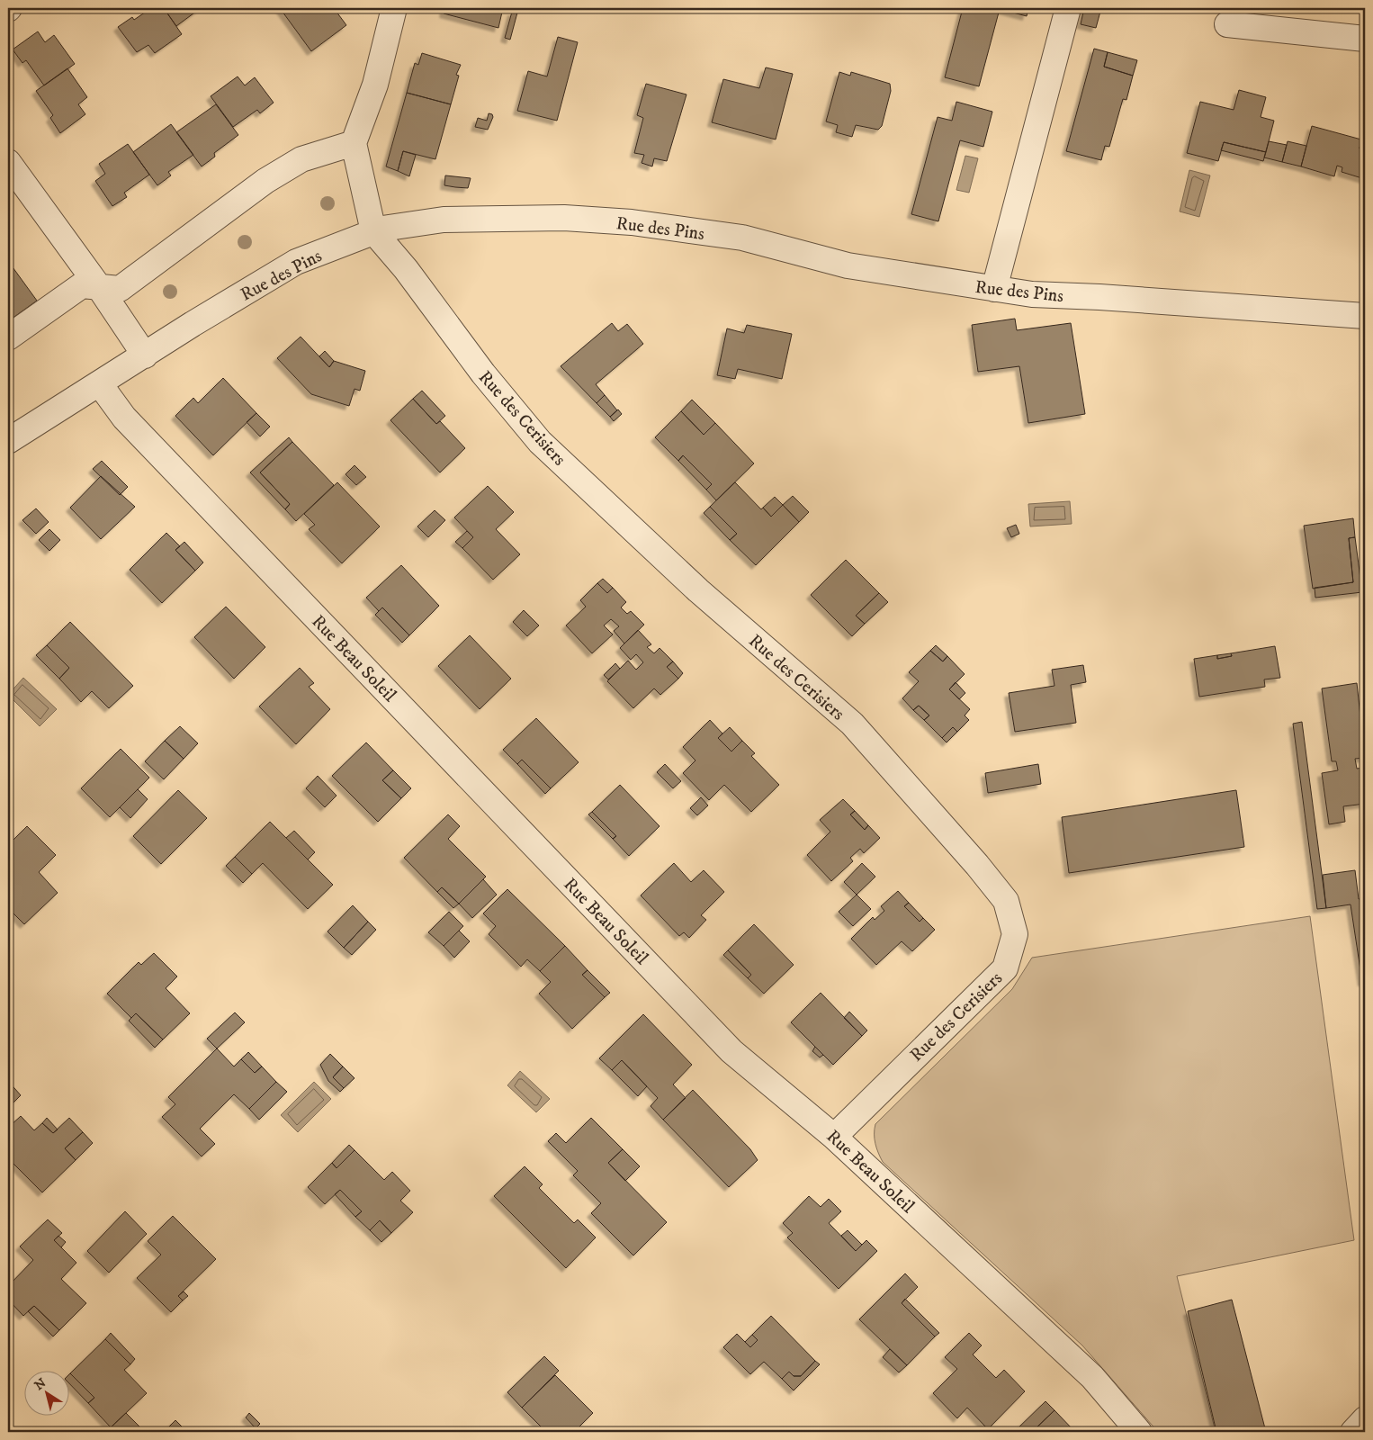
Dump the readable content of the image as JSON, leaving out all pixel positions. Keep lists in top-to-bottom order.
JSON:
{
  "streets": {
    "street": ["Rue des Pins", "Rue des Cerisiers", "Rue Beau Soleil"]
  },
  "crossings": [
    ["Rue des Pins", "Rue des Cerisiers"],
    ["Rue des Pins", "Rue Beau Soleil"],
    ["Rue des Cerisiers", "Rue Beau Soleil"]
  ],
  "north": "top left"
}
